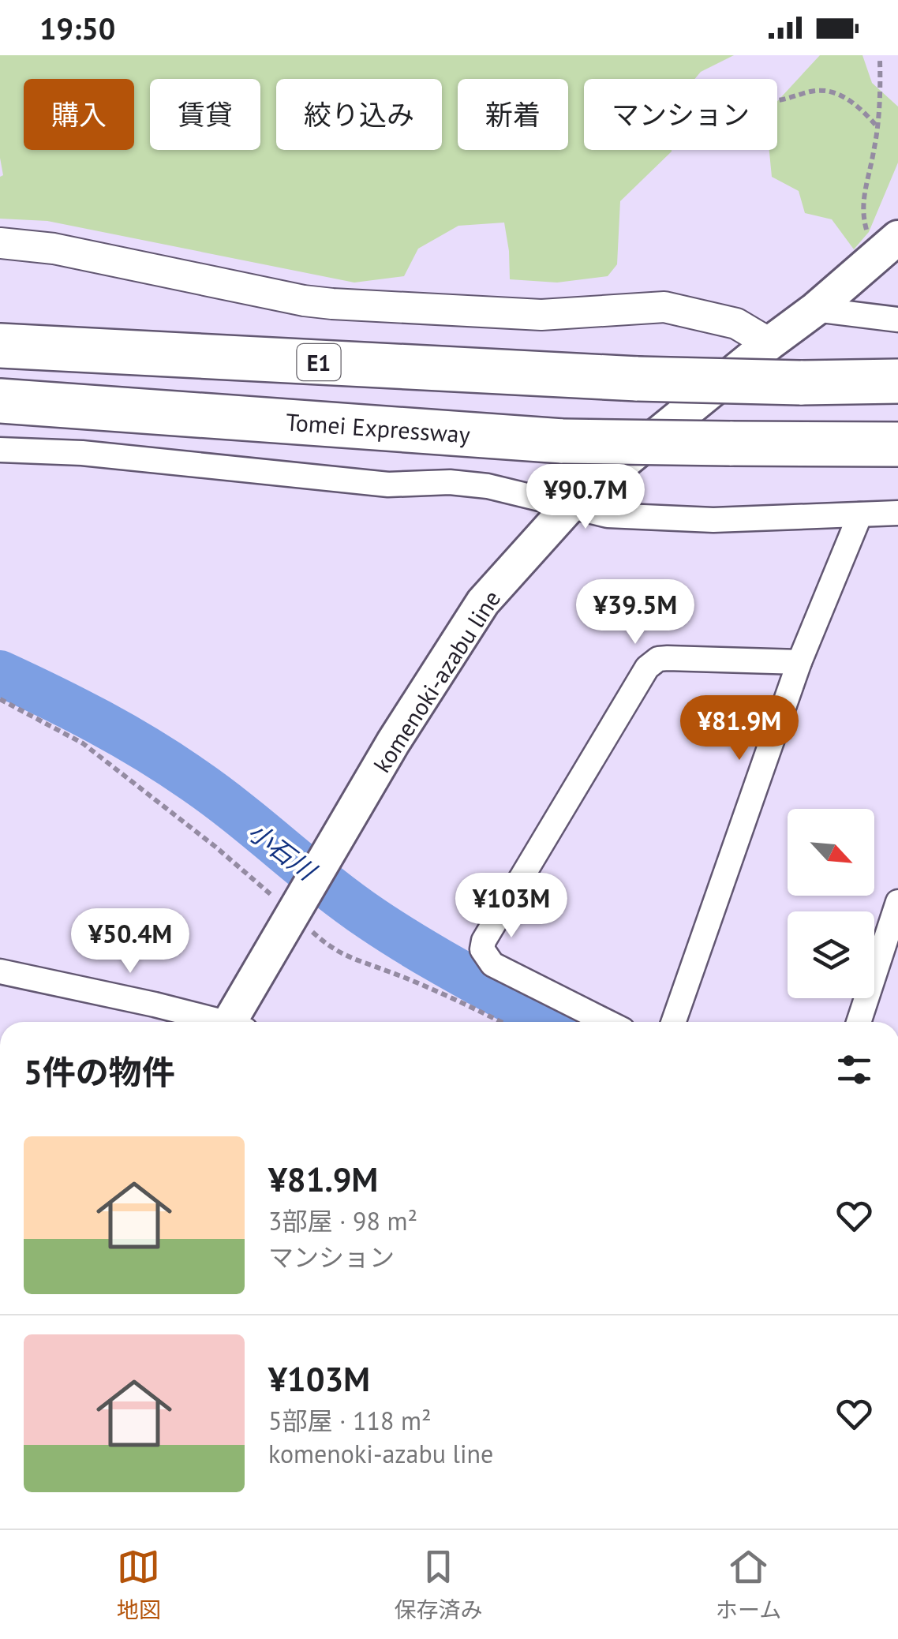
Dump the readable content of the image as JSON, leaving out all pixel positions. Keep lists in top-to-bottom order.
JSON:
{
  "streets": {
    "highway": ["E1", "Tomei Expressway"],
    "main road": ["komenoki-azabu line"]
  },
  "water": ["小石川"],
  "north": "bottom right",
  "page": {
    "status": "19:50",
    "chip": [
      "購入",
      "賃貸",
      "絞り込み",
      "新着",
      "マンション"
    ],
    "price": [
      "¥90.7M",
      "¥39.5M",
      "¥81.9M",
      "¥103M",
      "¥50.4M"
    ],
    "heading": "5件の物件",
    "list": [
      {
        "name": "¥81.9M",
        "note": "3部屋 · 98 m² · マンション"
      },
      {
        "name": "¥103M",
        "note": "5部屋 · 118 m² · komenoki-azabu line"
      }
    ],
    "tabs": ["地図", "保存済み", "ホーム"]
  }
}
